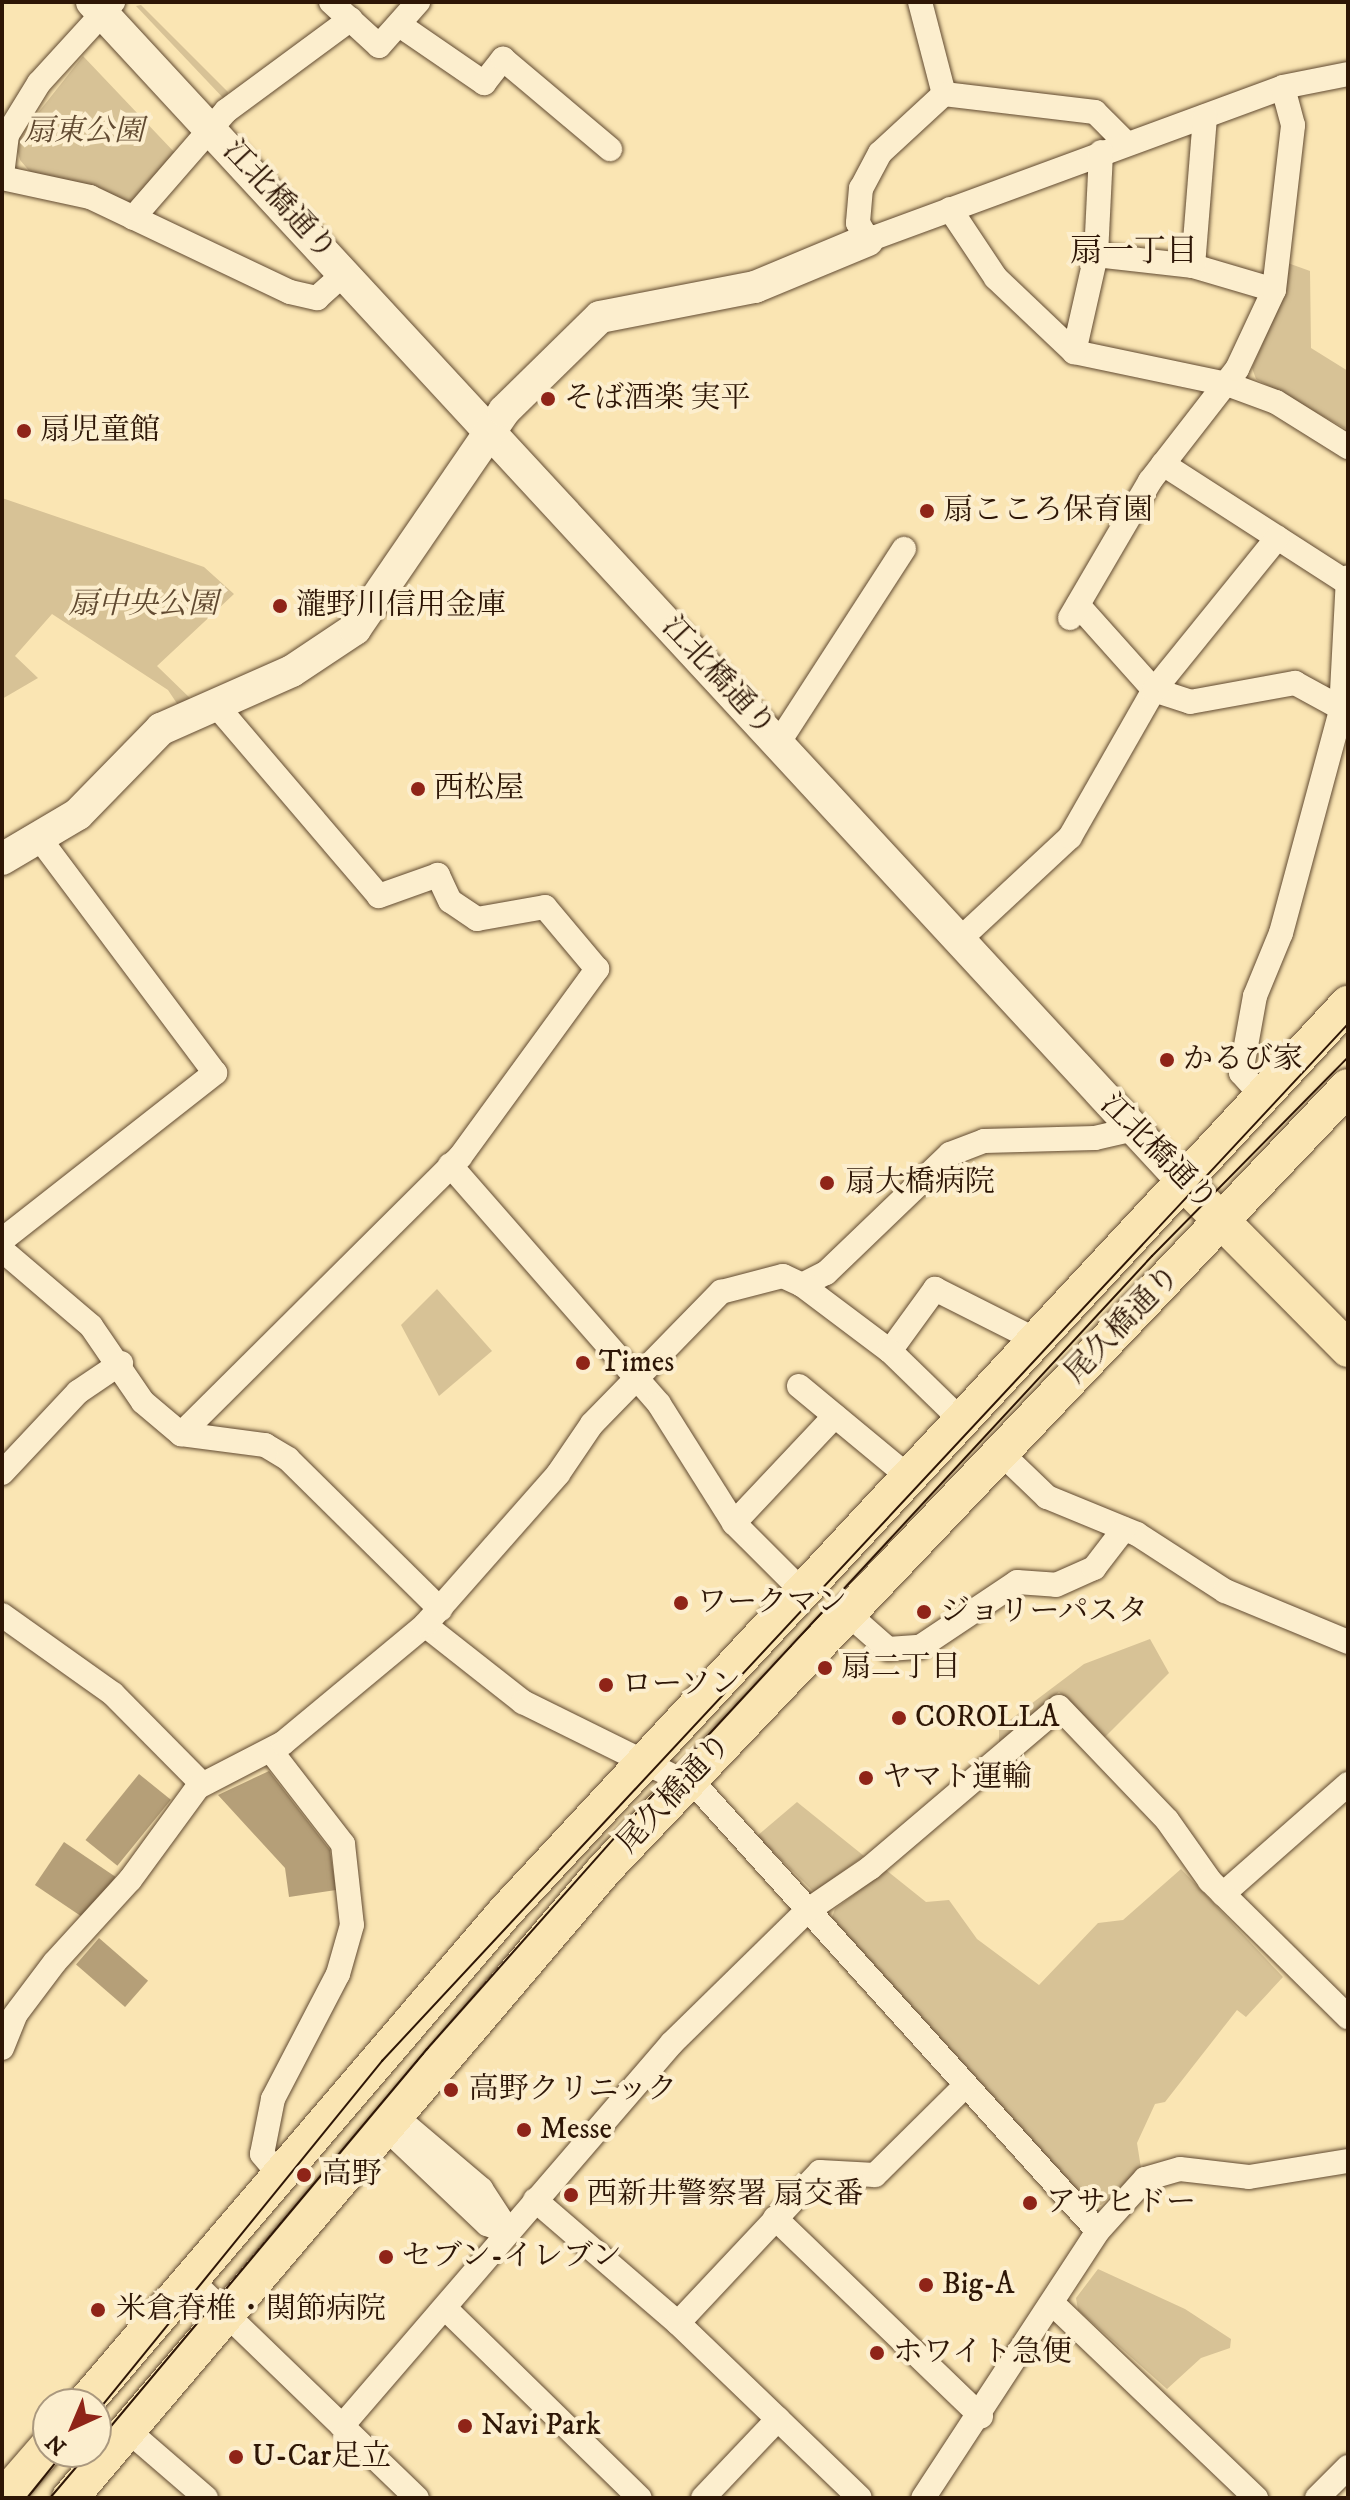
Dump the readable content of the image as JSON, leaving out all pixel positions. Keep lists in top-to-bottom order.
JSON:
{
  "streets": {
    "main road": ["江北橋通り", "尾久橋通り"]
  },
  "crossings": [
    ["江北橋通り", "尾久橋通り"]
  ],
  "districts": ["扇一丁目"],
  "parks": ["扇東公園", "扇中央公園"],
  "places": [
    "そば酒楽 実平",
    "扇児童館",
    "扇こころ保育園",
    "瀧野川信用金庫",
    "西松屋",
    "かるび家",
    "扇大橋病院",
    "Times",
    "ワークマン",
    "ジョリーパスタ",
    "扇二丁目",
    "ローソン",
    "COROLLA",
    "ヤマト運輸",
    "高野クリニック",
    "Messe",
    "高野",
    "西新井警察署 扇交番",
    "アサヒドー",
    "セブン-イレブン",
    "Big-A",
    "米倉脊椎・関節病院",
    "ホワイト急便",
    "Navi Park",
    "U-Car足立"
  ],
  "north": "bottom left"
}
